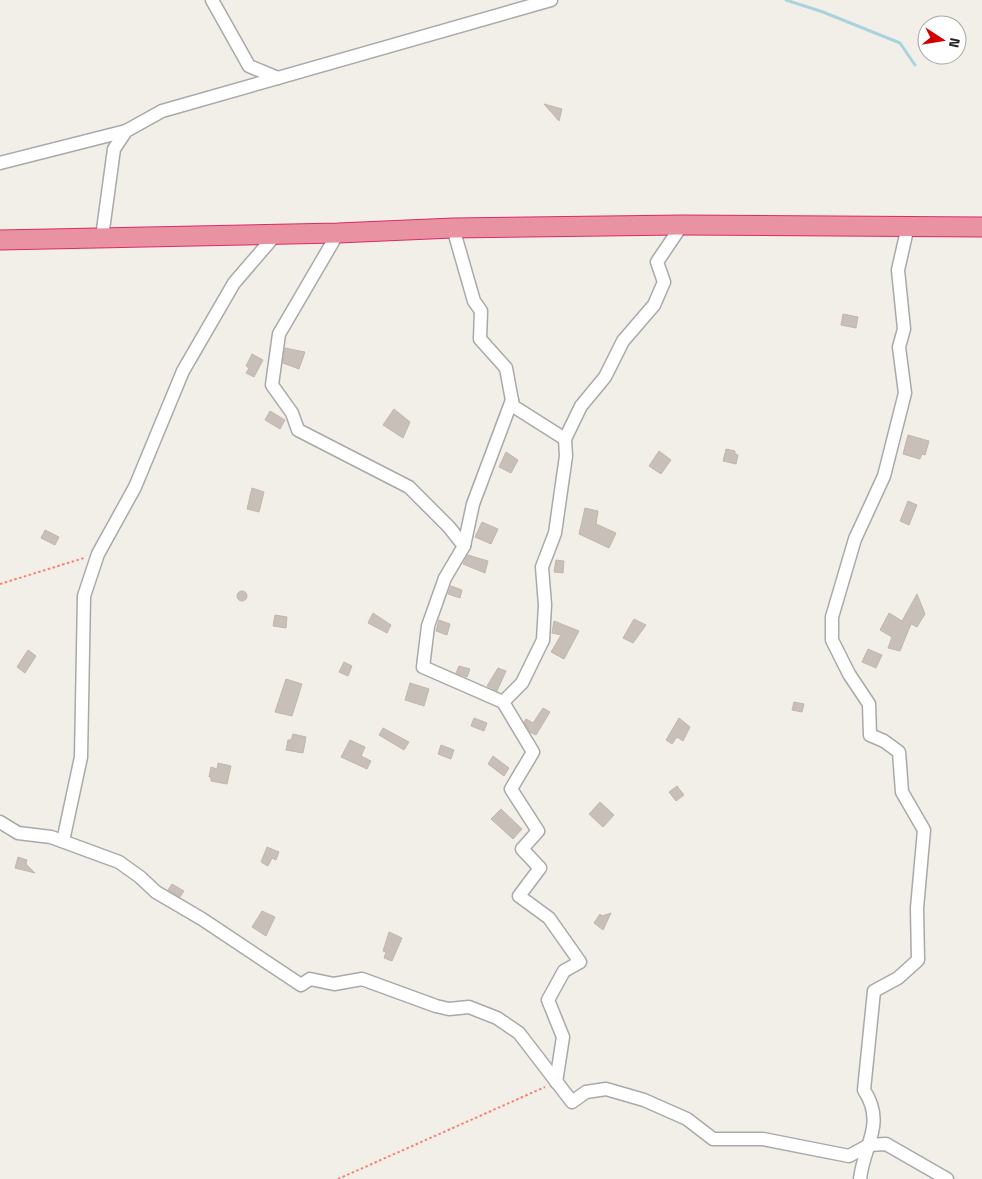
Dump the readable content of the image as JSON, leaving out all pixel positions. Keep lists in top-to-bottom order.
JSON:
{
  "north": "right"
}
